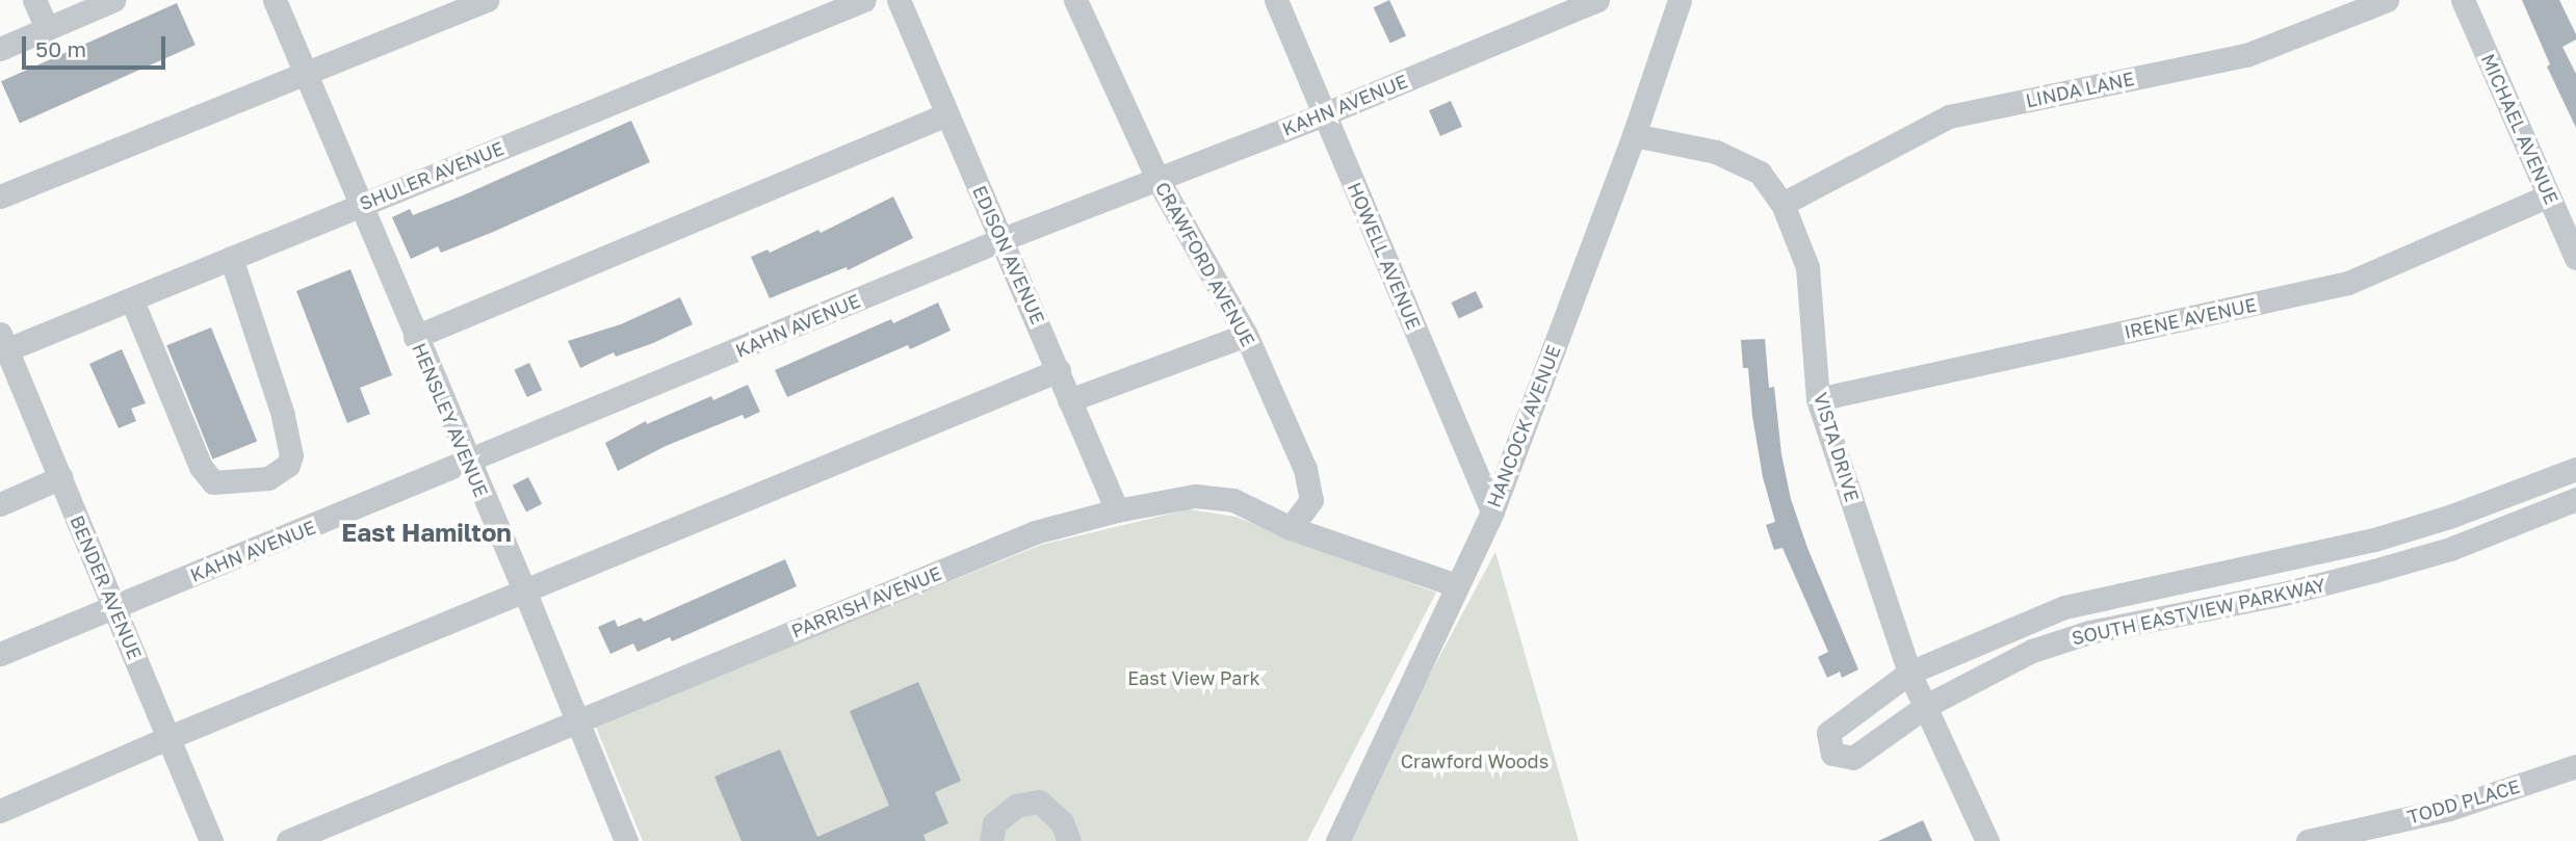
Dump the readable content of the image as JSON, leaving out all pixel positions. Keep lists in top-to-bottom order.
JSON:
{
  "streets": {
    "street": [
      "LINDA LANE",
      "KAHN AVENUE",
      "MICHAEL AVENUE",
      "SHULER AVENUE",
      "EDISON AVENUE",
      "HOWELL AVENUE",
      "CRAWFORD AVENUE",
      "IRENE AVENUE",
      "HENSLEY AVENUE",
      "HANCOCK AVENUE",
      "VISTA DRIVE",
      "BENDER AVENUE",
      "PARRISH AVENUE",
      "SOUTH EASTVIEW PARKWAY",
      "TODD PLACE"
    ]
  },
  "crossings": [
    ["LINDA LANE", "VISTA DRIVE"],
    ["KAHN AVENUE", "EDISON AVENUE"],
    ["KAHN AVENUE", "HOWELL AVENUE"],
    ["KAHN AVENUE", "CRAWFORD AVENUE"],
    ["KAHN AVENUE", "HENSLEY AVENUE"],
    ["KAHN AVENUE", "BENDER AVENUE"],
    ["MICHAEL AVENUE", "IRENE AVENUE"],
    ["SHULER AVENUE", "HENSLEY AVENUE"],
    ["SHULER AVENUE", "BENDER AVENUE"],
    ["EDISON AVENUE", "PARRISH AVENUE"],
    ["HOWELL AVENUE", "HANCOCK AVENUE"],
    ["CRAWFORD AVENUE", "PARRISH AVENUE"],
    ["IRENE AVENUE", "VISTA DRIVE"],
    ["HENSLEY AVENUE", "PARRISH AVENUE"],
    ["HANCOCK AVENUE", "VISTA DRIVE"],
    ["HANCOCK AVENUE", "PARRISH AVENUE"],
    ["VISTA DRIVE", "SOUTH EASTVIEW PARKWAY"]
  ],
  "districts": ["East Hamilton"],
  "parks": ["East View Park", "Crawford Woods"],
  "scale_bar": "50 m"
}
